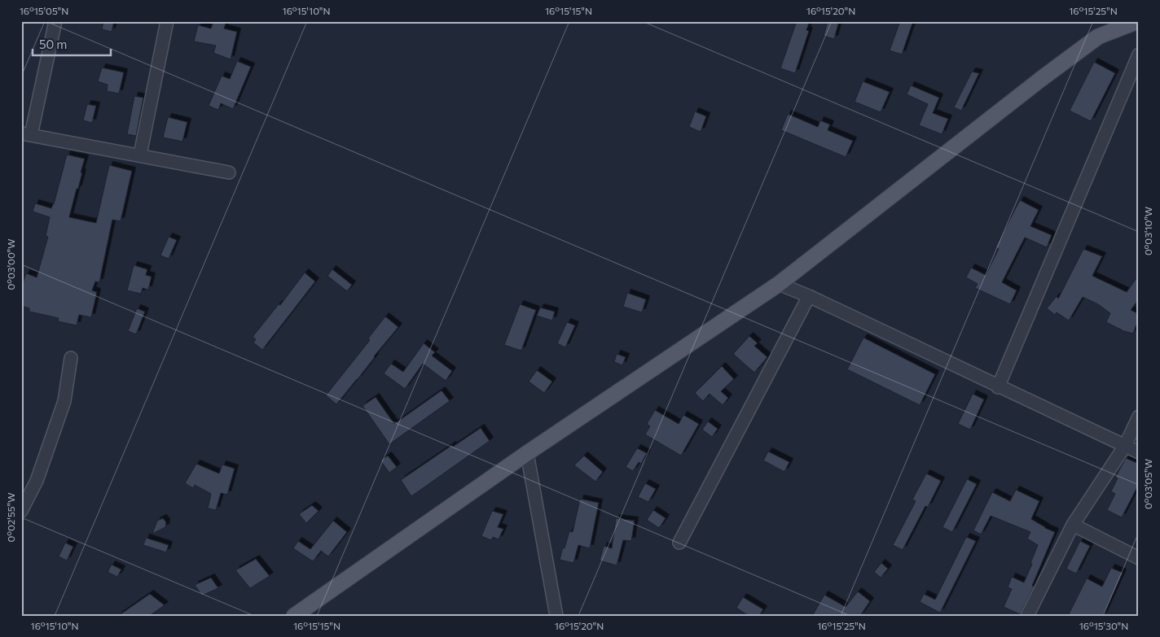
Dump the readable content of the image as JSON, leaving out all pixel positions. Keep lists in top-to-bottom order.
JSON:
{
  "scale_bar": "50 m",
  "coordinates": [
    "16°15'05\"N",
    "16°15'10\"N",
    "16°15'15\"N",
    "16°15'20\"N",
    "16°15'25\"N",
    "0°03'10\"W",
    "0°03'00\"W",
    "0°03'05\"W",
    "0°02'55\"W",
    "16°15'30\"N"
  ]
}
